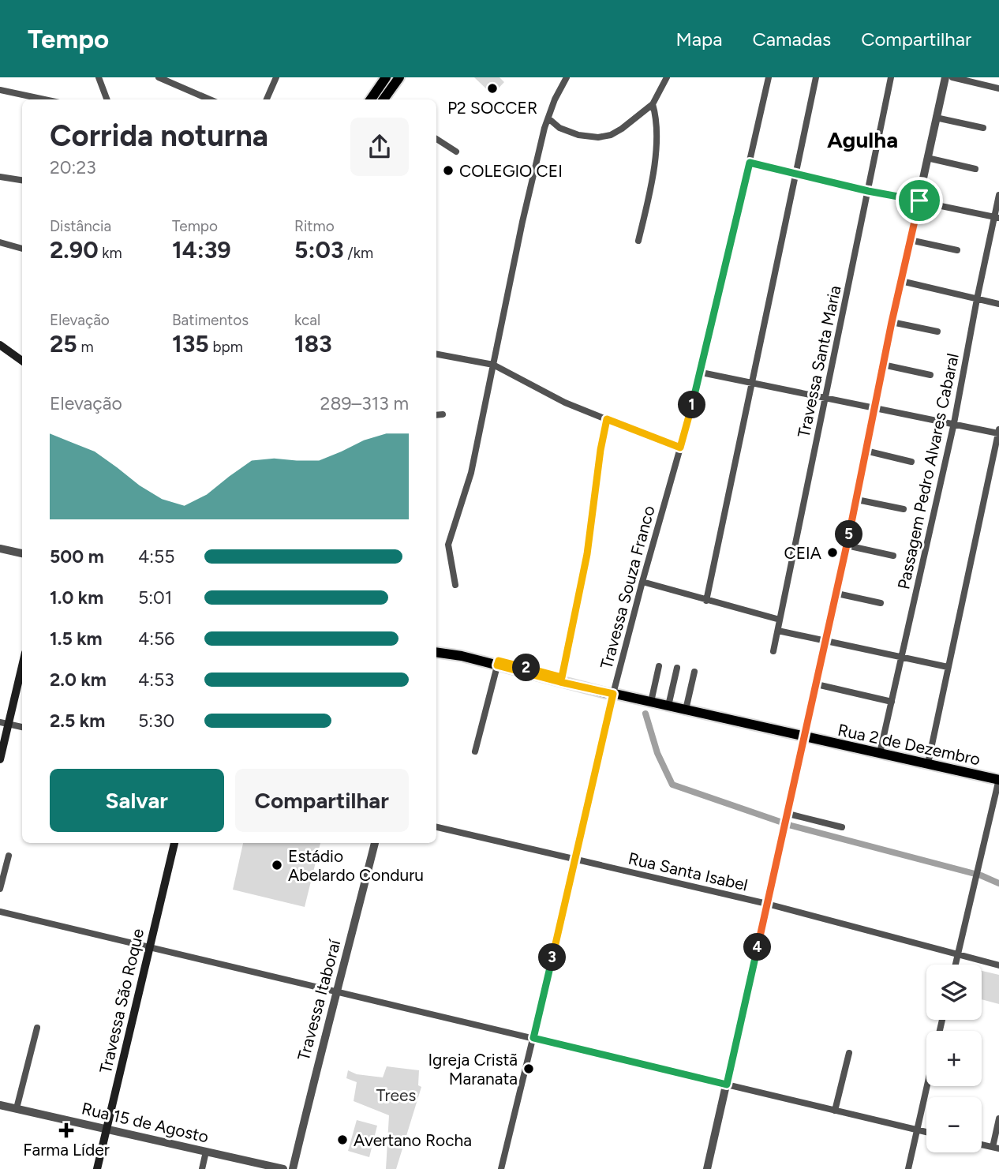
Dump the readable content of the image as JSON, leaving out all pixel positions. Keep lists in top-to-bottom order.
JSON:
{
  "streets": {
    "main road": ["Rua 2 de Dezembro", "Travessa São Roque"],
    "street": [
      "Travessa Santa Maria",
      "Passagem Pedro Alvares Cabaral",
      "Travessa Souza Franco",
      "Rua Santa Isabel",
      "Travessa Itaboraí",
      "Rua 15 de Agosto"
    ]
  },
  "crossings": [
    ["Passagem Pedro Alvares Cabaral", "Rua 2 de Dezembro"],
    ["Travessa Souza Franco", "Rua 2 de Dezembro"],
    ["Travessa Souza Franco", "Rua Santa Isabel"],
    ["Travessa São Roque", "Rua 15 de Agosto"]
  ],
  "districts": ["Agulha"],
  "parks": ["Trees"],
  "places": {
    "other": [
      "P2 SOCCER",
      "COLEGIO CEI",
      "CEIA",
      "Estádio Abelardo Conduru",
      "Igreja Cristã Maranata",
      "Avertano Rocha"
    ],
    "health": ["Farma Líder"]
  },
  "page": {
    "header": "Tempo",
    "nav": ["Mapa", "Camadas", "Compartilhar"],
    "heading": ["Corrida noturna", "20:23"],
    "stats": [
      ["Distância", "2.90 km"],
      ["Tempo", "14:39"],
      ["Ritmo", "5:03 /km"],
      ["Elevação", "25 m"],
      ["Batimentos", "135 bpm"],
      ["kcal", "183"]
    ],
    "chart": ["Elevação", "289–313 m"],
    "pins": [
      "1",
      "5",
      "2",
      "4",
      "3"
    ],
    "list": [
      {
        "name": "500 m",
        "note": "4:55"
      },
      {
        "name": "1.0 km",
        "note": "5:01"
      },
      {
        "name": "1.5 km",
        "note": "4:56"
      },
      {
        "name": "2.0 km",
        "note": "4:53"
      },
      {
        "name": "2.5 km",
        "note": "5:30"
      }
    ],
    "buttons": ["Salvar", "Compartilhar"],
    "map_buttons": ["+", "−"]
  }
}
